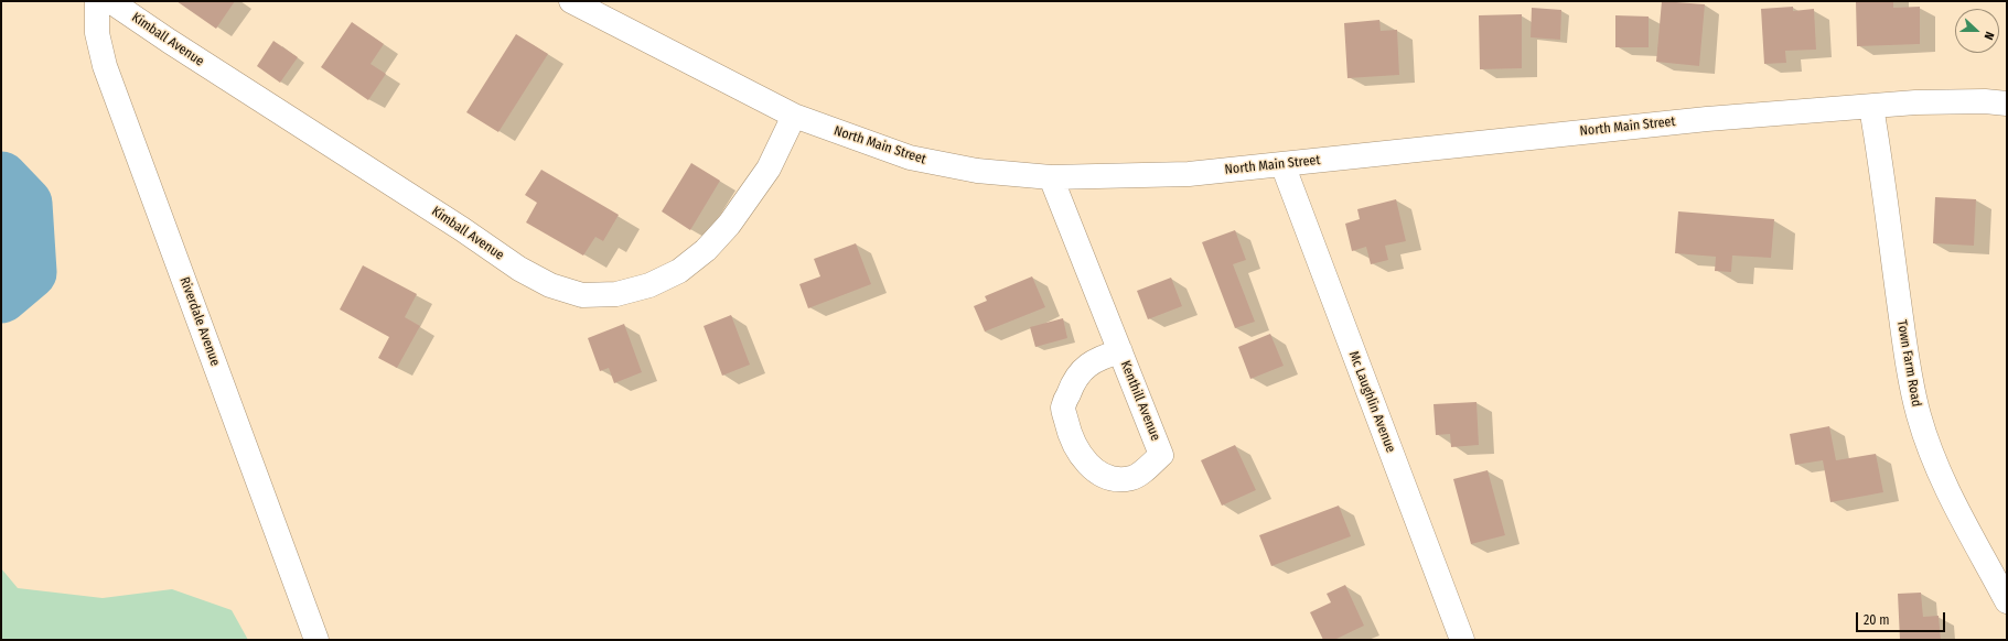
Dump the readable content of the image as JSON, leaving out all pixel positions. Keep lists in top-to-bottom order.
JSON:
{
  "streets": {
    "street": [
      "Kimball Avenue",
      "North Main Street",
      "Riverdale Avenue",
      "Town Farm Road",
      "Kenthill Avenue",
      "Mc Laughlin Avenue"
    ]
  },
  "crossings": [
    ["Kimball Avenue", "North Main Street"],
    ["North Main Street", "Town Farm Road"],
    ["North Main Street", "Kenthill Avenue"],
    ["North Main Street", "Mc Laughlin Avenue"]
  ],
  "scale_bar": "20 m",
  "north": "right"
}
